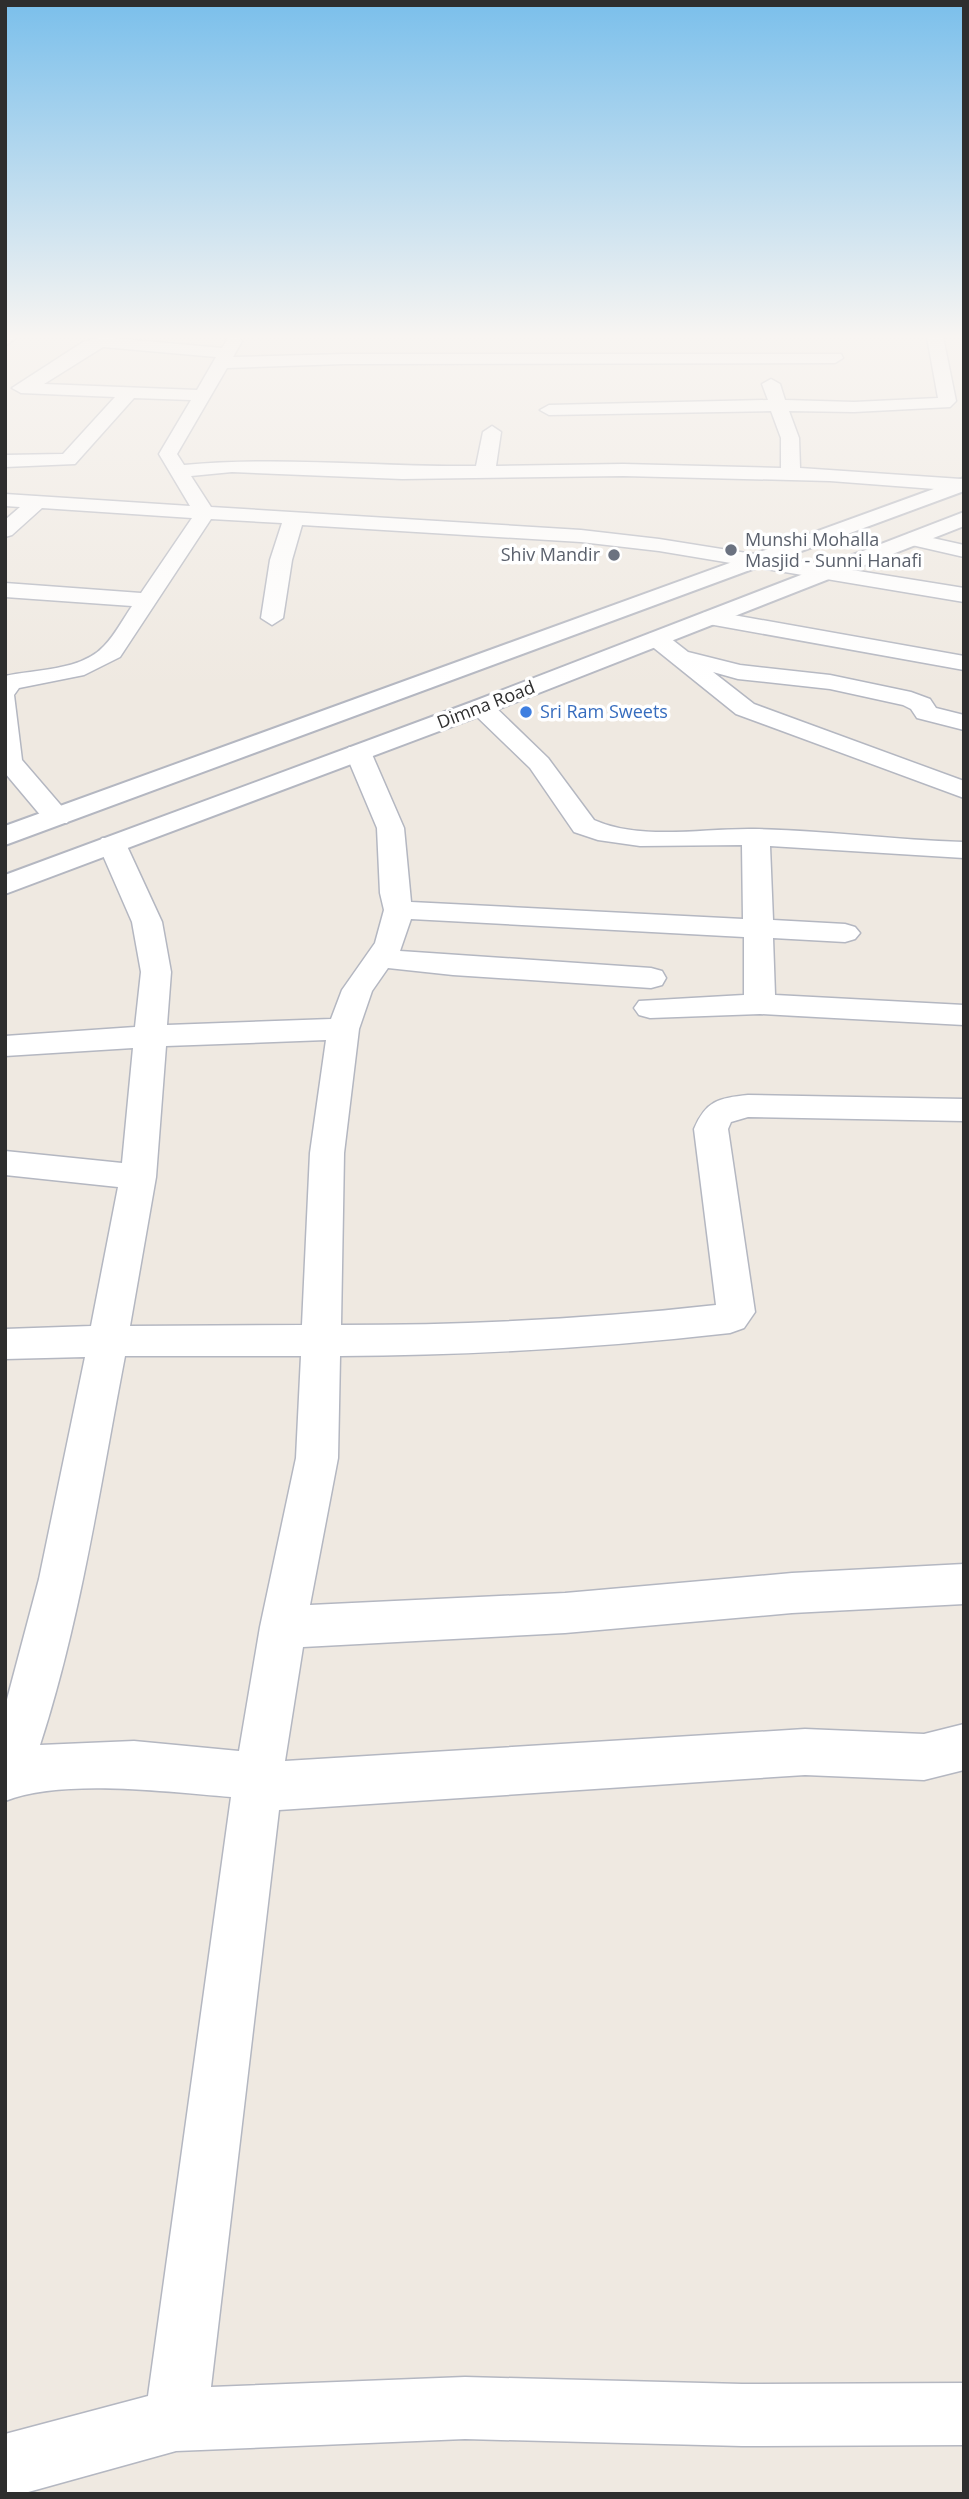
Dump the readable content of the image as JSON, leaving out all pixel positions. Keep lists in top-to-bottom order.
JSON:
{
  "streets": {
    "street": ["Dimna Road"]
  },
  "places": ["Munshi Mohalla Masjid - Sunni Hanafi", "Shiv Mandir", "Sri Ram Sweets"]
}
